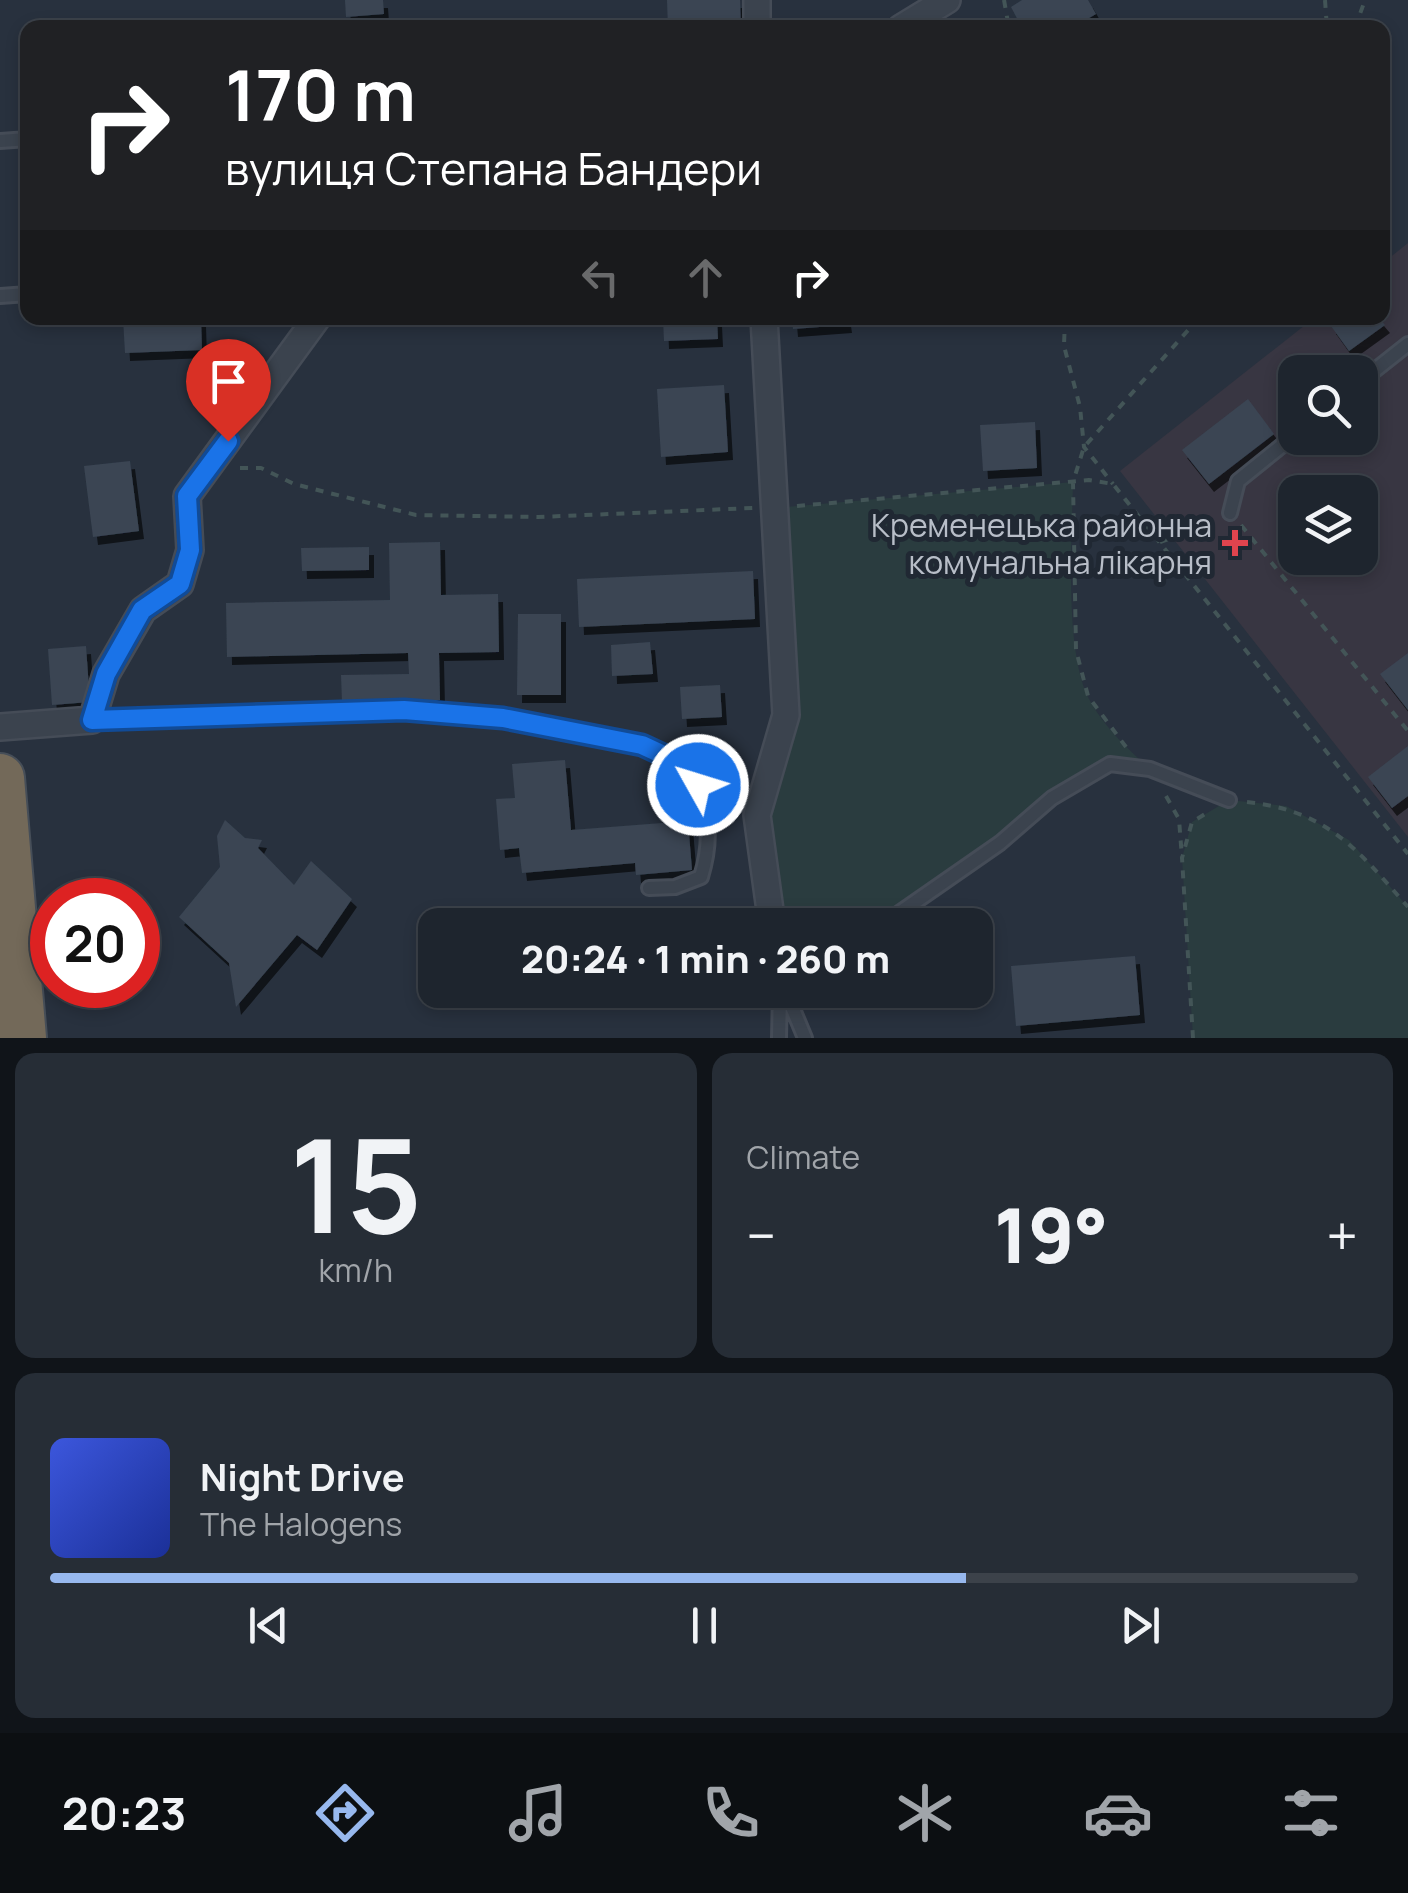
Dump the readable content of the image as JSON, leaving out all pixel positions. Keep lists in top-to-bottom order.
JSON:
{
  "places": {
    "health": ["Кременецька районна комунальна лікарня"]
  },
  "page": {
    "turn": ["170 m", "вулиця Степана Бандери"],
    "limit": "20",
    "trip": "20:24 · 1 min · 260 m",
    "tile": [
      ["15", "km/h"],
      "Climate"
    ],
    "heat": ["−", "19°", "+"],
    "song": ["Night Drive", "The Halogens"],
    "tabs": "20:23"
  }
}
